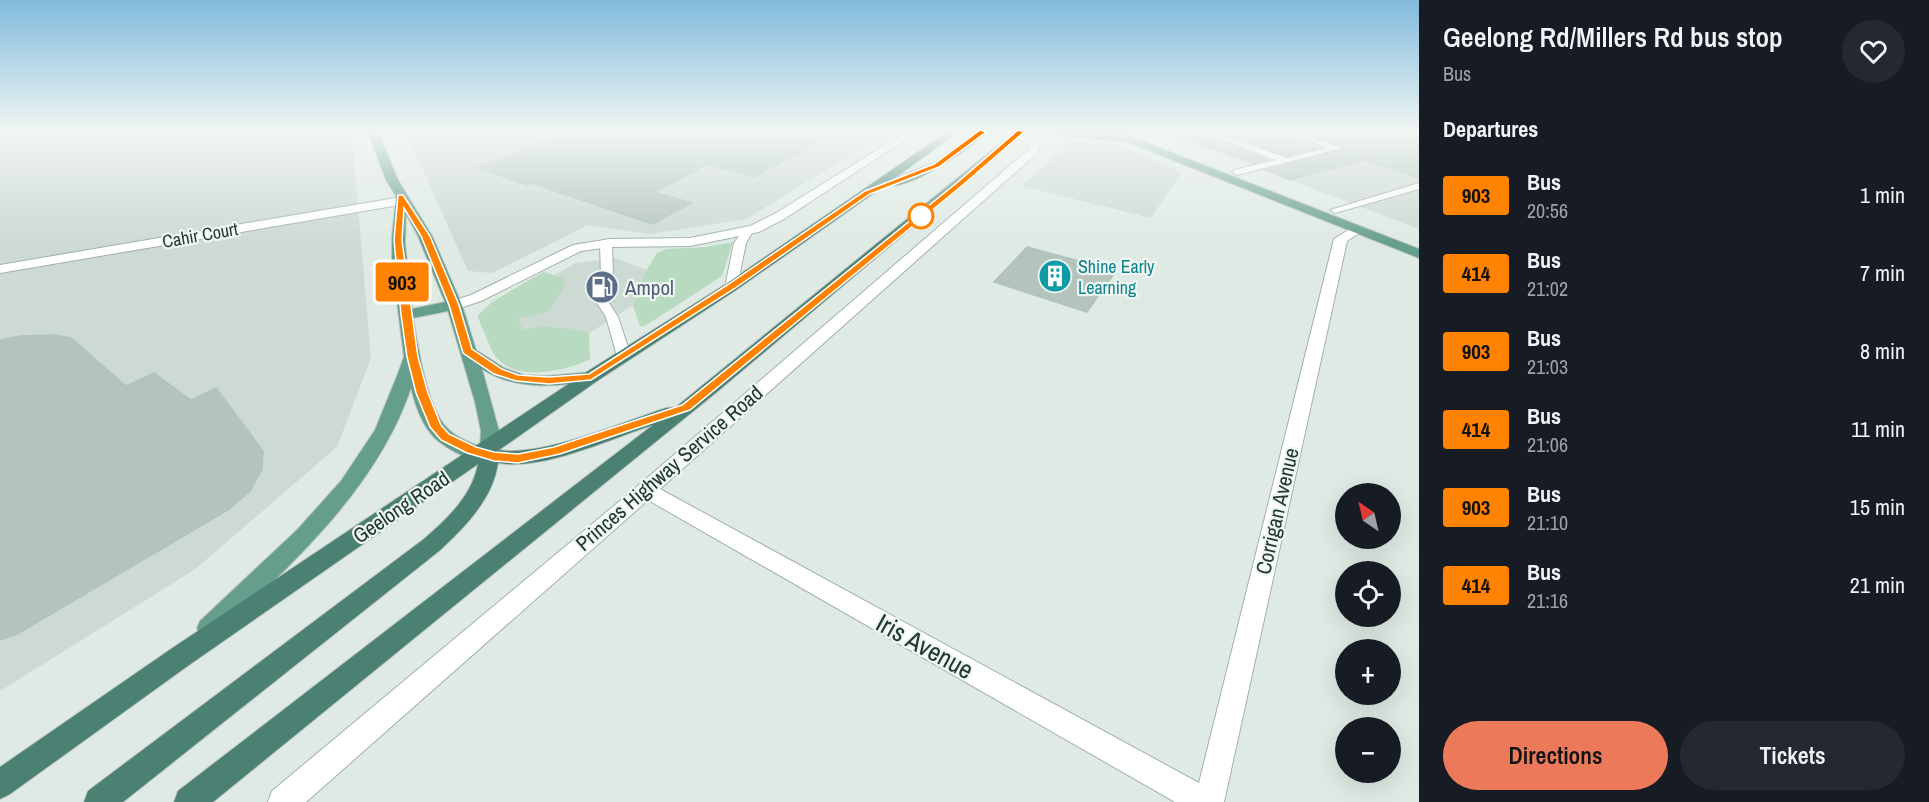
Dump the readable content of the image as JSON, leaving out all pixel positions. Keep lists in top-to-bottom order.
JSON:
{
  "streets": {
    "highway": ["Geelong Road"],
    "street": [
      "Cahir Court",
      "Princes Highway Service Road",
      "Corrigan Avenue",
      "Iris Avenue"
    ]
  },
  "crossings": [
    ["Princes Highway Service Road", "Iris Avenue"]
  ],
  "places": {
    "building": ["Shine Early Learning"],
    "fuel station": ["Ampol"]
  },
  "lines": ["bus line 903"],
  "north": "top left",
  "page": {
    "on_map": "903",
    "heading": [
      ["Geelong Rd/Millers Rd bus stop", "Bus"],
      "Departures"
    ],
    "list": [
      {
        "mark": "903",
        "name": "Bus",
        "note": "20:56",
        "value": "1 min"
      },
      {
        "mark": "414",
        "name": "Bus",
        "note": "21:02",
        "value": "7 min"
      },
      {
        "mark": "903",
        "name": "Bus",
        "note": "21:03",
        "value": "8 min"
      },
      {
        "mark": "414",
        "name": "Bus",
        "note": "21:06",
        "value": "11 min"
      },
      {
        "mark": "903",
        "name": "Bus",
        "note": "21:10",
        "value": "15 min"
      },
      {
        "mark": "414",
        "name": "Bus",
        "note": "21:16",
        "value": "21 min"
      }
    ],
    "map_buttons": ["+", "−"],
    "buttons": ["Directions", "Tickets"]
  }
}
